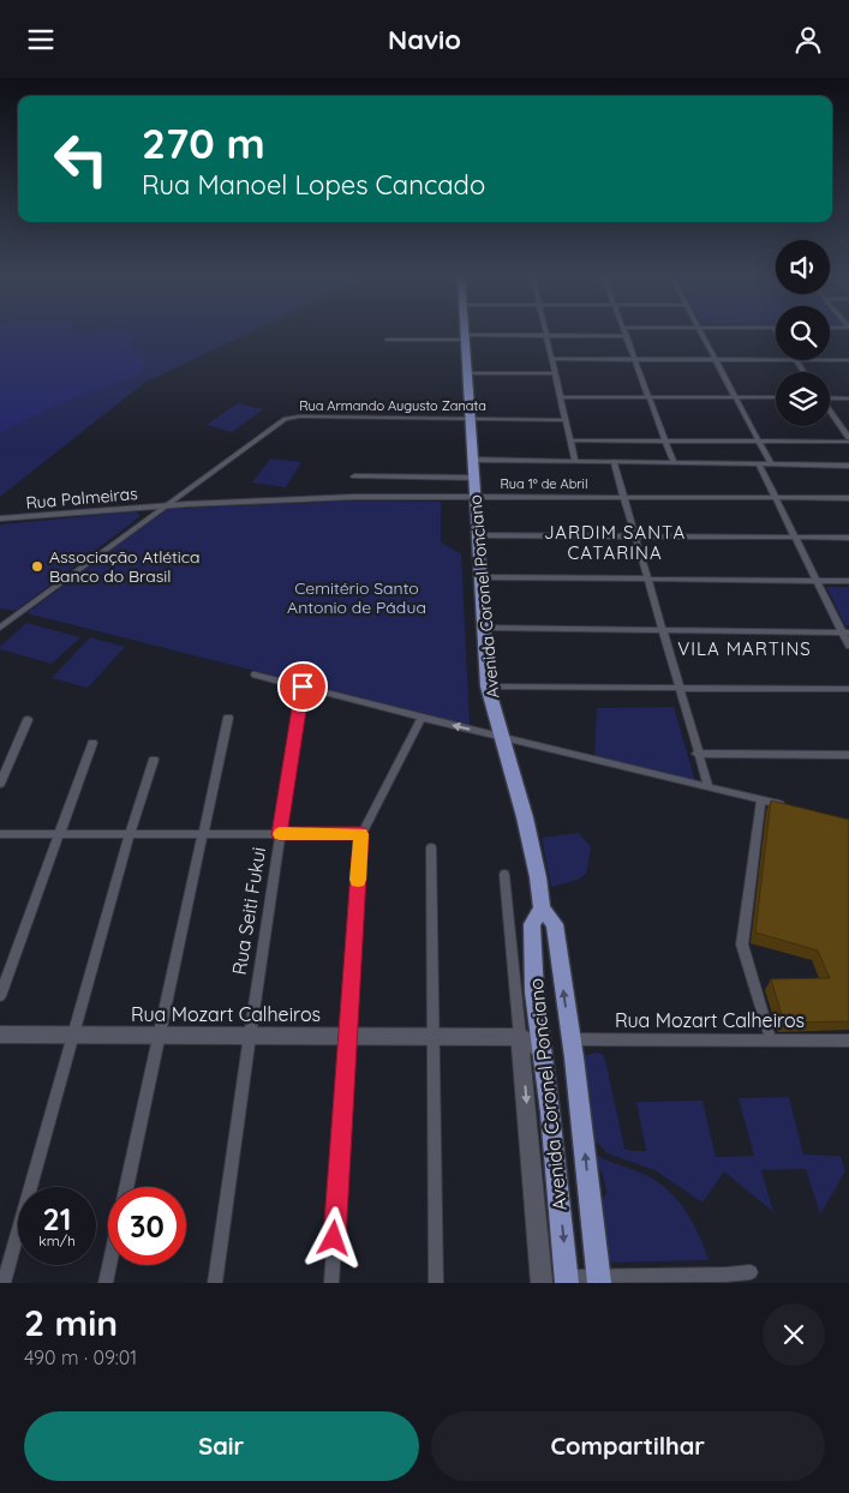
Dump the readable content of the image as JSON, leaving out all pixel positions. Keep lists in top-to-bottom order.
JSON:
{
  "streets": {
    "main road": ["Avenida Coronel Ponciano"],
    "street": [
      "Rua Armando Augusto Zanata",
      "Rua 1º de Abril",
      "Rua Palmeiras",
      "Rua Seiti Fukui",
      "Rua Mozart Calheiros"
    ]
  },
  "crossings": [
    ["Rua Armando Augusto Zanata", "Rua 1º de Abril"],
    ["Rua Armando Augusto Zanata", "Rua Palmeiras"],
    ["Rua Armando Augusto Zanata", "Avenida Coronel Ponciano"],
    ["Rua 1º de Abril", "Rua Palmeiras"],
    ["Rua 1º de Abril", "Avenida Coronel Ponciano"],
    ["Avenida Coronel Ponciano", "Rua Mozart Calheiros"],
    ["Rua Seiti Fukui", "Rua Mozart Calheiros"]
  ],
  "districts": ["JARDIM SANTA CATARINA", "VILA MARTINS"],
  "parks": ["Cemitério Santo Antonio de Pádua"],
  "places": ["Associação Atlética Banco do Brasil"],
  "page": {
    "header": "Navio",
    "turn": ["270 m", "Rua Manoel Lopes Cancado"],
    "speed": "21 km/h",
    "limit": "30",
    "heading": ["2 min", "490 m · 09:01"],
    "buttons": ["Sair", "Compartilhar"]
  }
}
